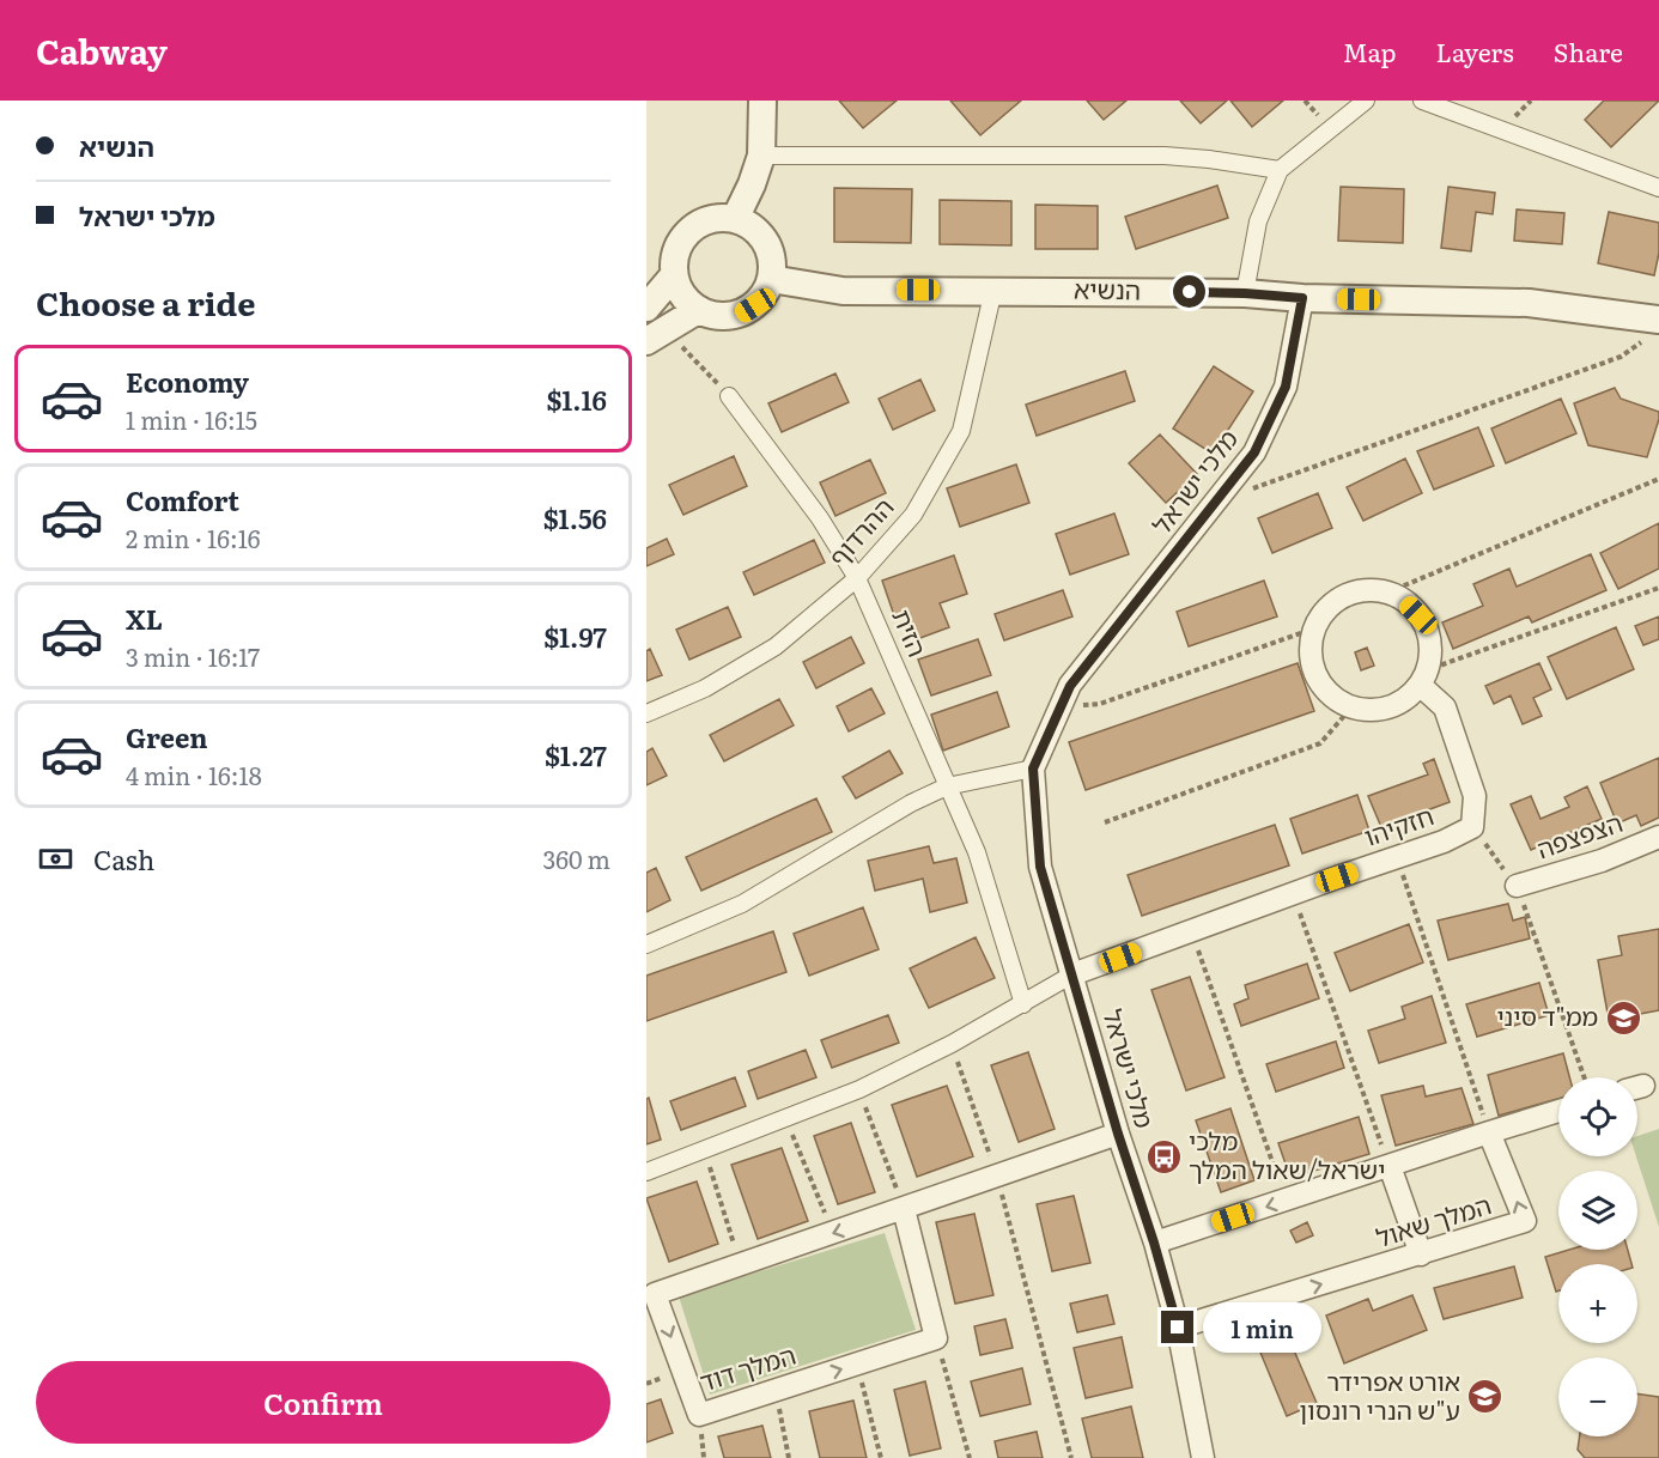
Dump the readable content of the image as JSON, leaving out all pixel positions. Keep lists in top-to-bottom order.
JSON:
{
  "streets": {
    "street": [
      "הנשיא",
      "מלכי ישראל",
      "ההרדוף",
      "הזית",
      "חזקיהו",
      "הצפצפה",
      "המלך שאול",
      "המלך דוד"
    ]
  },
  "crossings": [
    ["הנשיא", "מלכי ישראל"],
    ["הנשיא", "ההרדוף"],
    ["מלכי ישראל", "חזקיהו"],
    ["מלכי ישראל", "המלך שאול"],
    ["מלכי ישראל", "המלך דוד"],
    ["ההרדוף", "הזית"]
  ],
  "places": {
    "school or university": ["ממ\"ד סיני", "אורט אפרידר ע\"ש הנרי רונסון"],
    "bus stop": ["מלכי ישראל/שאול המלך"]
  },
  "page": {
    "header": "Cabway",
    "nav": ["Map", "Layers", "Share"],
    "banner": ["הנשיא", "מלכי ישראל"],
    "heading": "Choose a ride",
    "list": [
      {
        "name": "Economy",
        "note": "1 min · 16:15",
        "value": "$1.16"
      },
      {
        "name": "Comfort",
        "note": "2 min · 16:16",
        "value": "$1.56"
      },
      {
        "name": "XL",
        "note": "3 min · 16:17",
        "value": "$1.97"
      },
      {
        "name": "Green",
        "note": "4 min · 16:18",
        "value": "$1.27"
      }
    ],
    "pay": ["Cash", "360 m"],
    "map_buttons": ["+", "−"],
    "bubble": "1 min",
    "buttons": "Confirm"
  }
}
